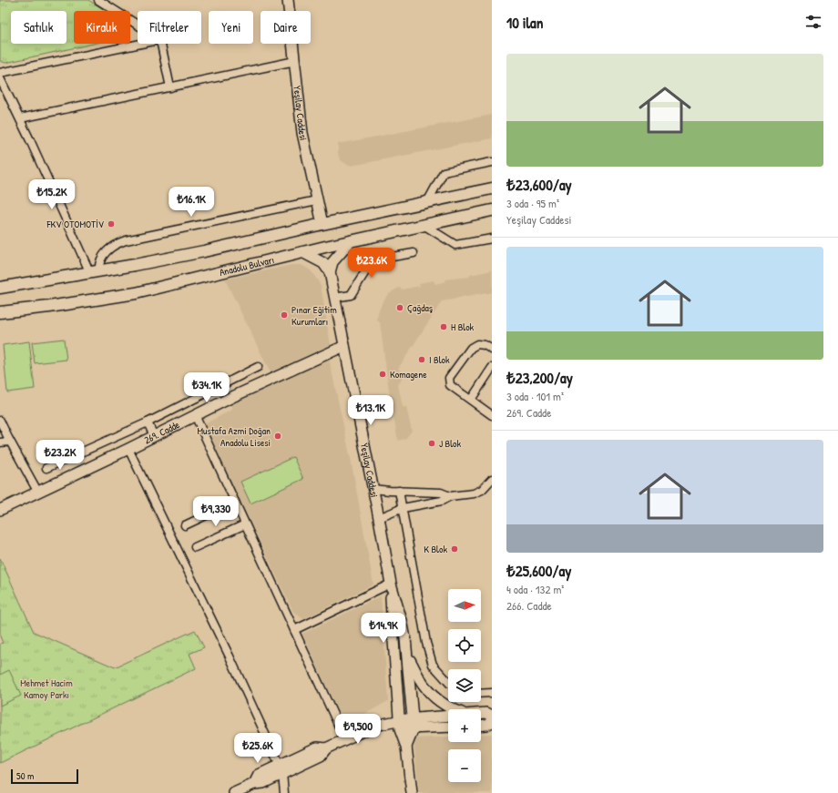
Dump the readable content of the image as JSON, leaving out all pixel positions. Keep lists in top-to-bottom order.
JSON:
{
  "streets": {
    "main road": ["Yeşilay Caddesi", "Anadolu Bulvarı", "269. Cadde"]
  },
  "crossings": [
    ["Yeşilay Caddesi", "269. Cadde"]
  ],
  "parks": ["Mehmet Hacim Kamoy Parkı"],
  "places": [
    "FKV OTOMOTİV",
    "Çağdaş",
    "Pınar Eğitim Kurumları",
    "H Blok",
    "I Blok",
    "Komagene",
    "Mustafa Azmi Doğan Anadolu Lisesi",
    "J Blok",
    "K Blok"
  ],
  "scale_bar": "50 m",
  "north": "right",
  "page": {
    "heading": "10 ilan",
    "chip": [
      "Satılık",
      "Kiralık",
      "Filtreler",
      "Yeni",
      "Daire"
    ],
    "list": [
      {
        "name": "₺23,600/ay",
        "note": "3 oda · 95 m² · Yeşilay Caddesi"
      },
      {
        "name": "₺23,200/ay",
        "note": "3 oda · 101 m² · 269. Cadde"
      },
      {
        "name": "₺25,600/ay",
        "note": "4 oda · 132 m² · 266. Cadde"
      }
    ],
    "price": [
      "₺15.2K",
      "₺16.1K",
      "₺23.6K",
      "₺34.1K",
      "₺13.1K",
      "₺23.2K",
      "₺9,330",
      "₺14.9K",
      "₺9,500",
      "₺25.6K"
    ],
    "map_buttons": ["+", "−"],
    "scale": "50 m"
  }
}
